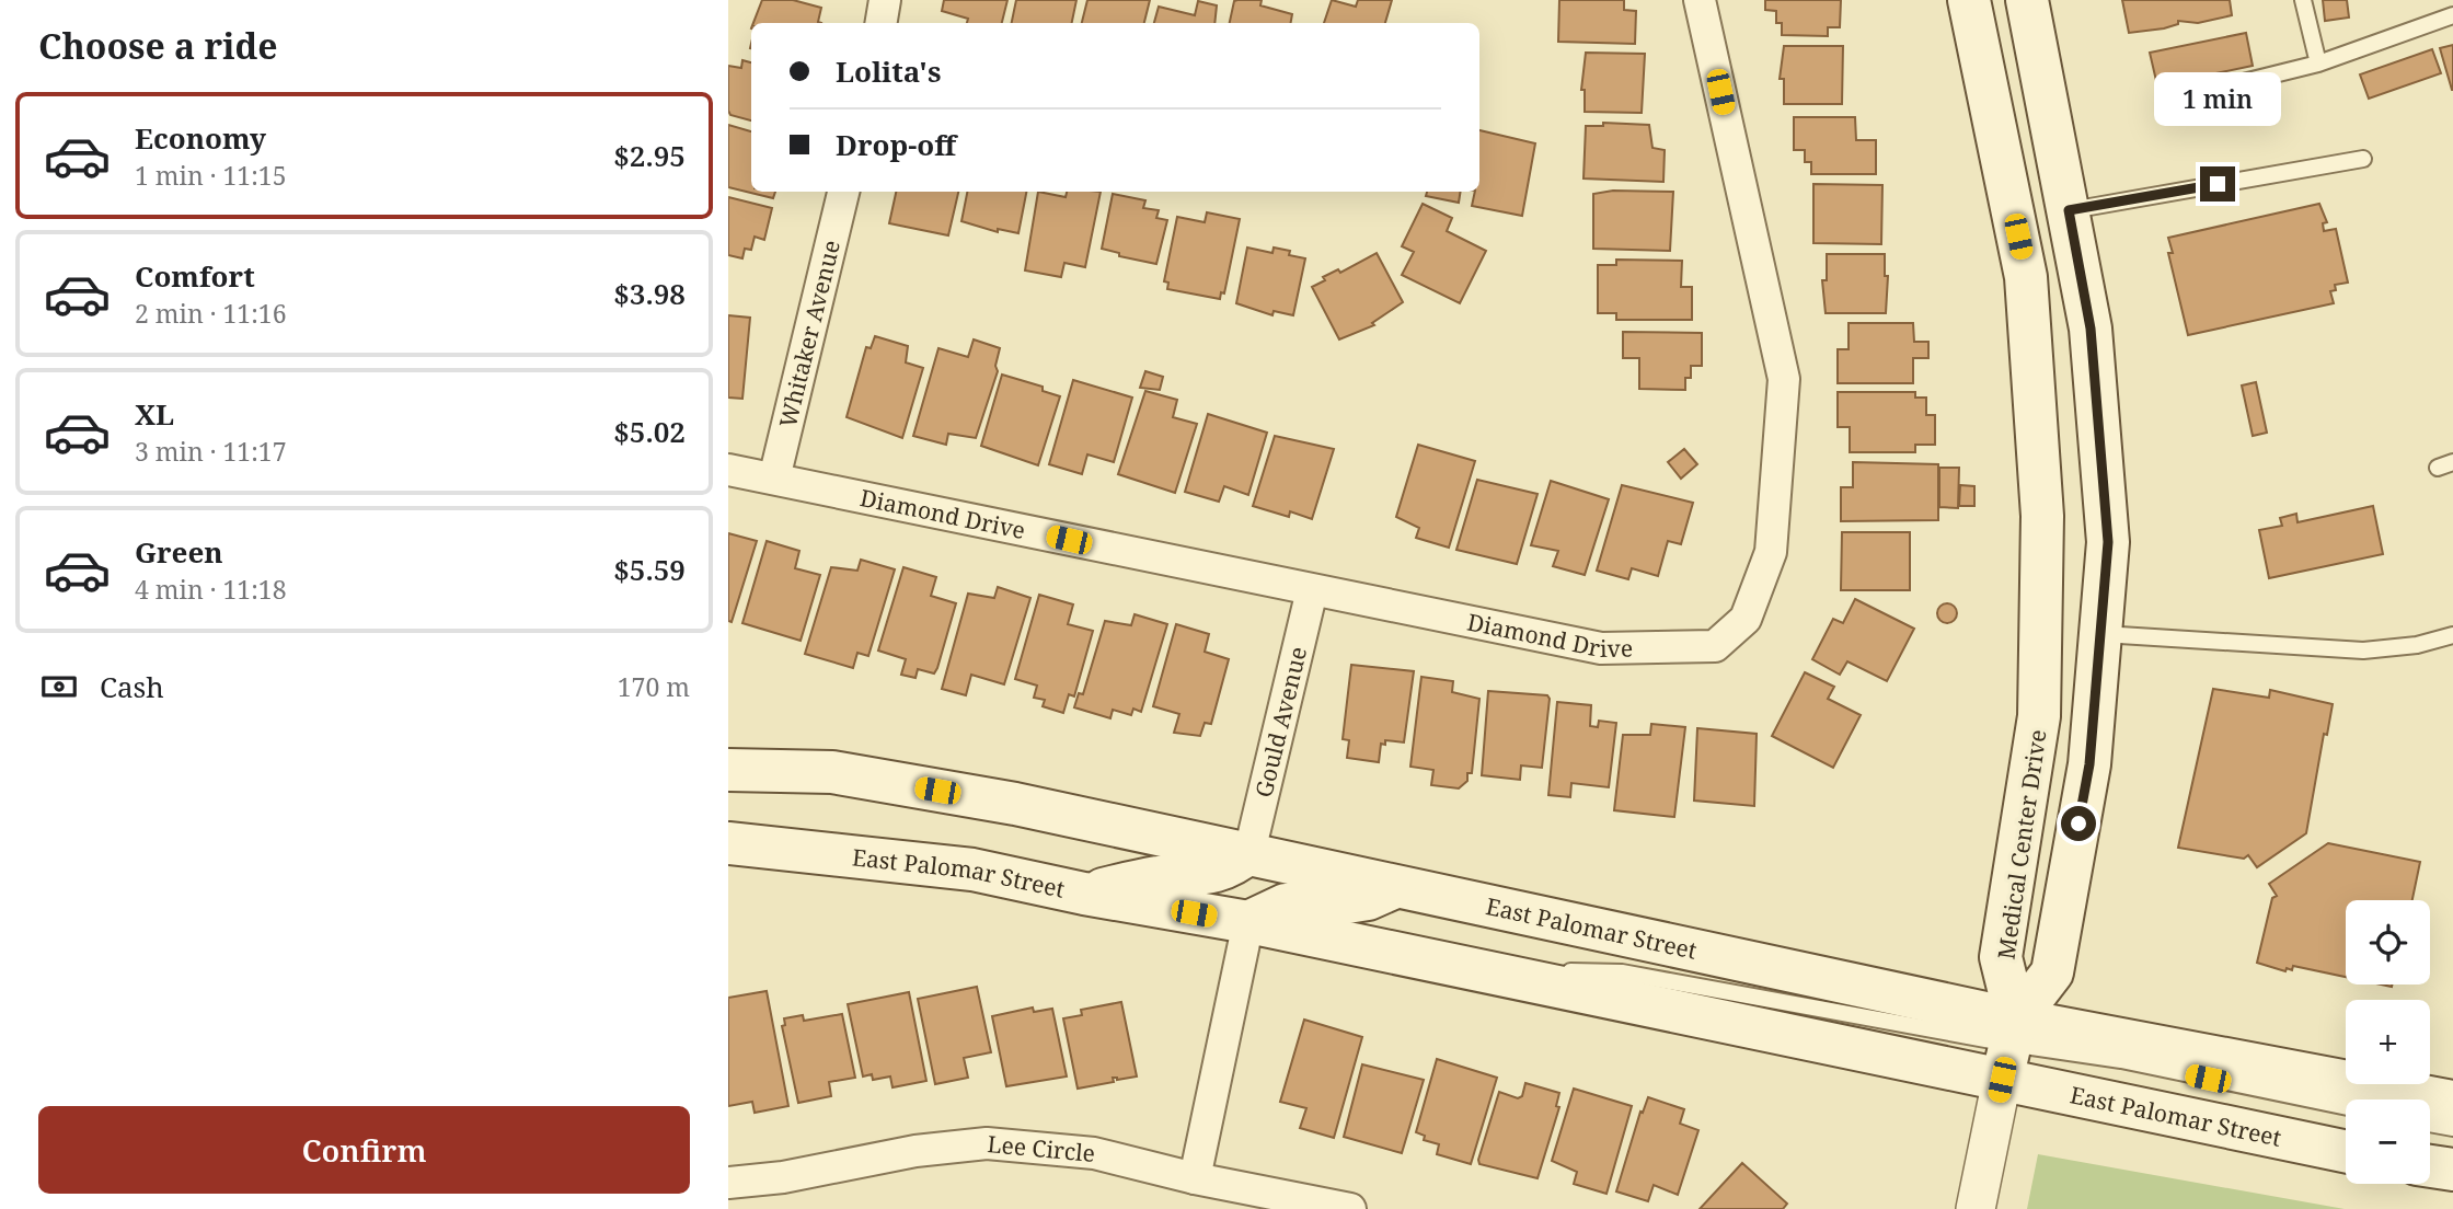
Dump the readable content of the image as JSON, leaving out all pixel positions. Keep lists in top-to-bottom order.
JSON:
{
  "streets": {
    "main road": ["Medical Center Drive", "East Palomar Street"],
    "street": [
      "Whitaker Avenue",
      "Diamond Drive",
      "Gould Avenue",
      "Lee Circle"
    ]
  },
  "crossings": [
    ["Whitaker Avenue", "Diamond Drive"],
    ["Diamond Drive", "Gould Avenue"],
    ["Gould Avenue", "East Palomar Street"],
    ["Medical Center Drive", "East Palomar Street"]
  ],
  "page": {
    "heading": "Choose a ride",
    "banner": ["Lolita's", "Drop-off"],
    "bubble": "1 min",
    "list": [
      {
        "name": "Economy",
        "note": "1 min · 11:15",
        "value": "$2.95"
      },
      {
        "name": "Comfort",
        "note": "2 min · 11:16",
        "value": "$3.98"
      },
      {
        "name": "XL",
        "note": "3 min · 11:17",
        "value": "$5.02"
      },
      {
        "name": "Green",
        "note": "4 min · 11:18",
        "value": "$5.59"
      }
    ],
    "pay": ["Cash", "170 m"],
    "map_buttons": ["+", "−"],
    "buttons": "Confirm"
  }
}
